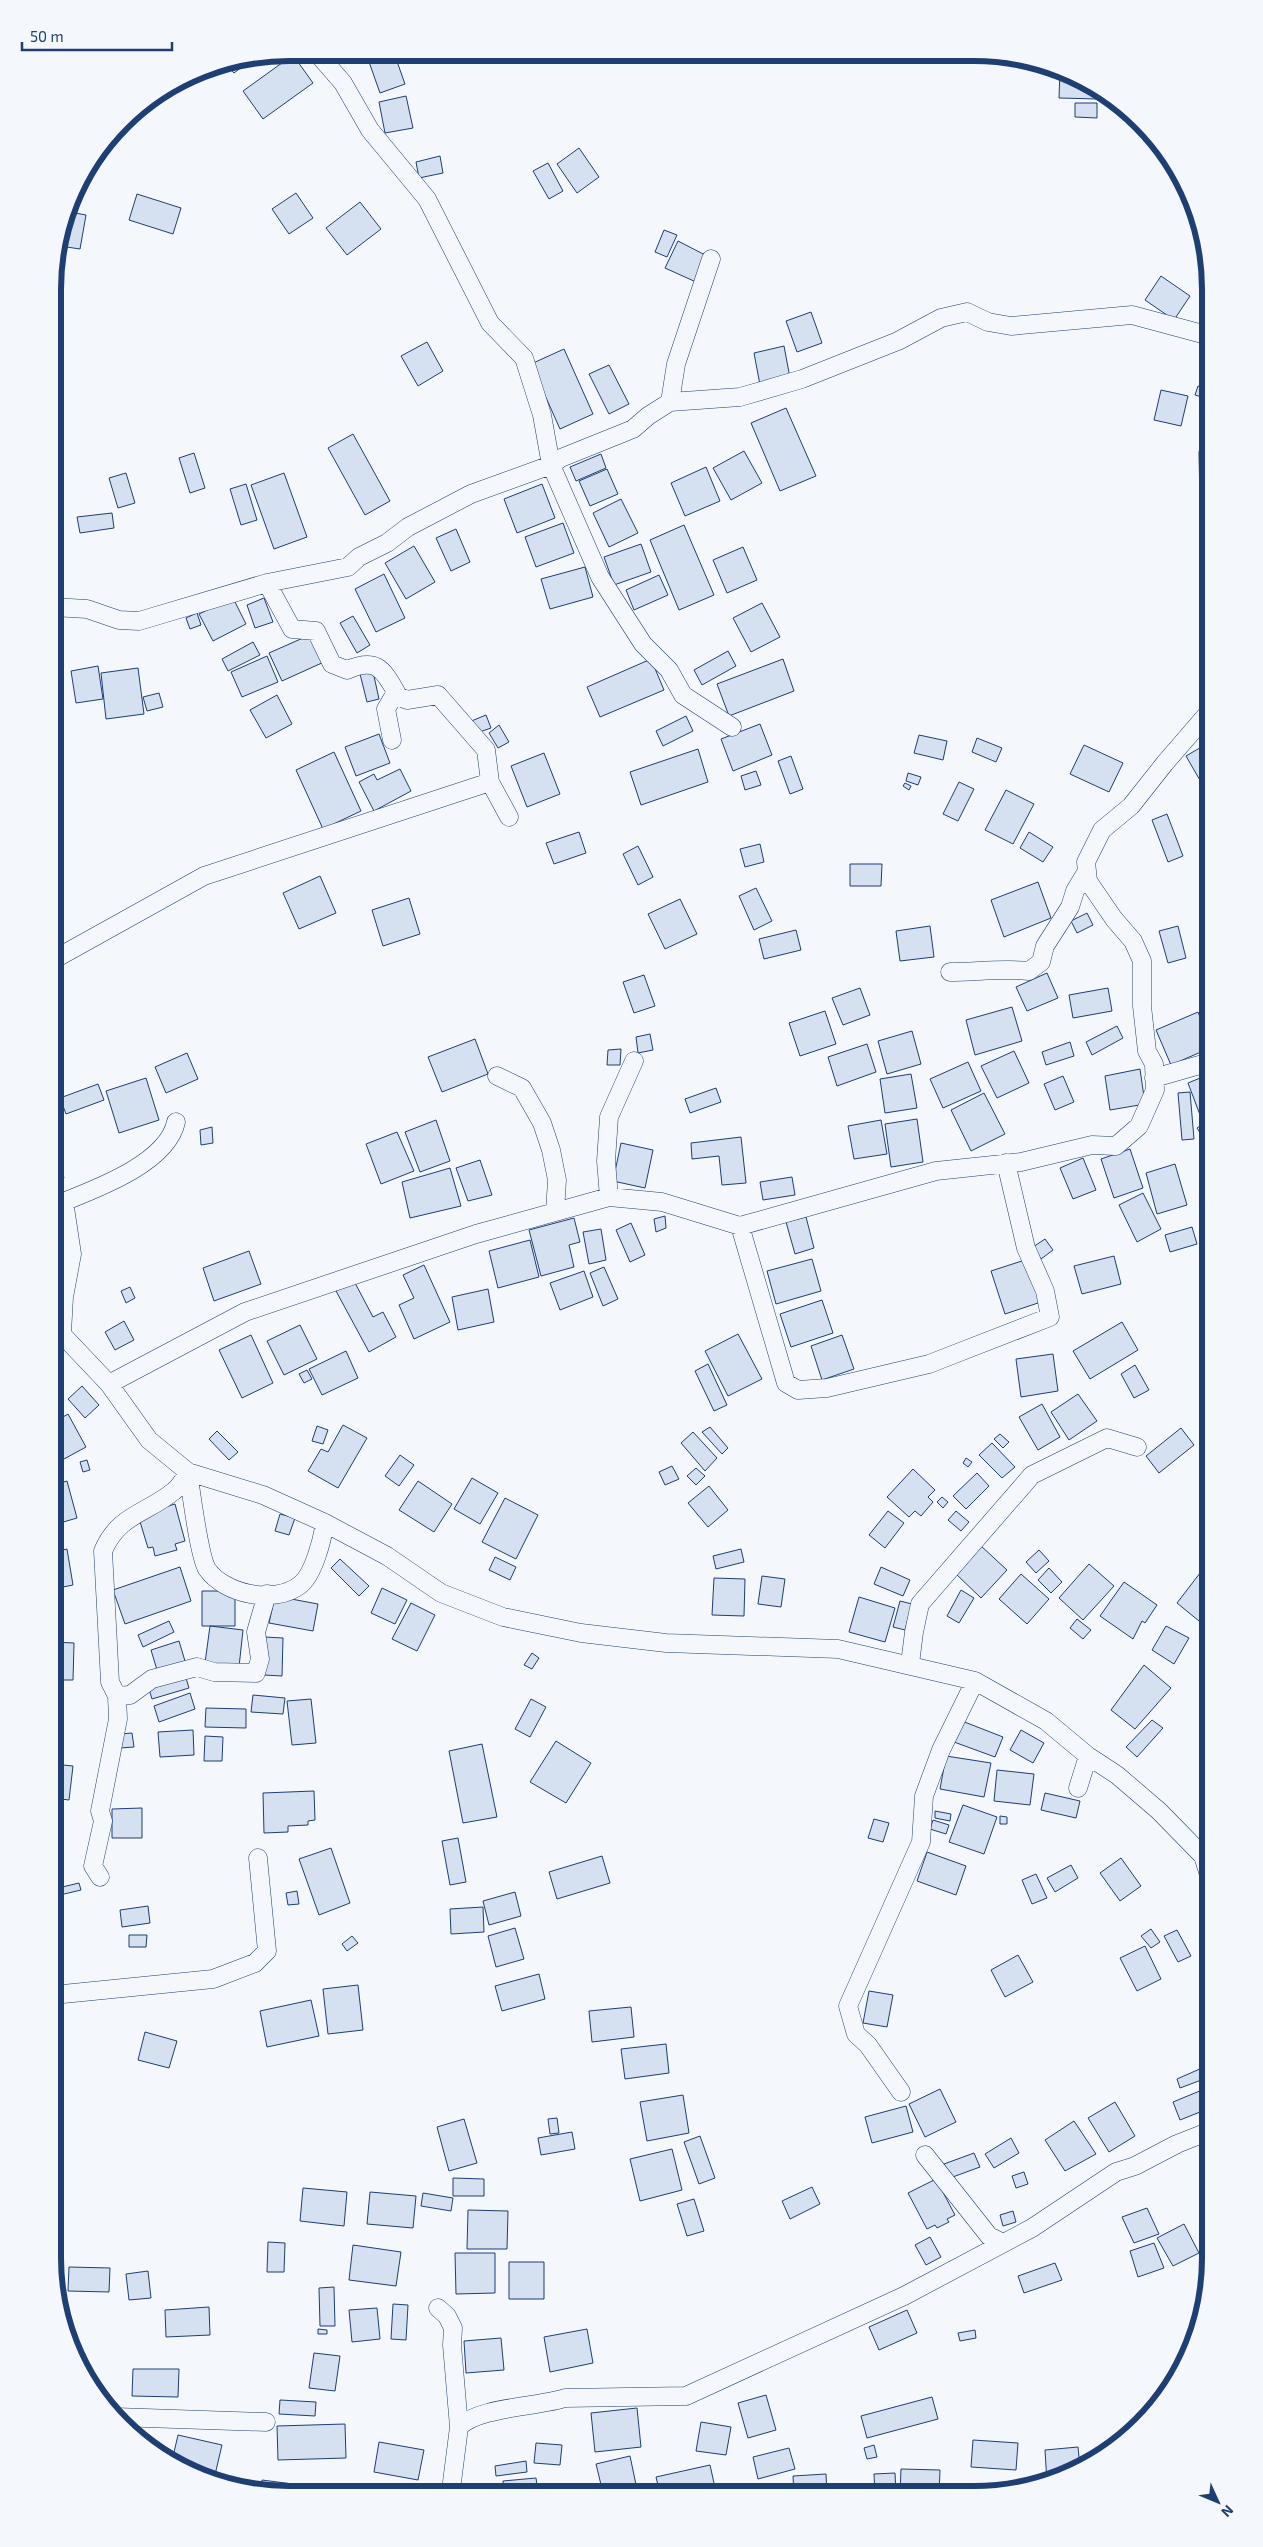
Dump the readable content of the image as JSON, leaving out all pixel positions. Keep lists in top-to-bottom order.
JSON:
{
  "scale_bar": "50 m",
  "north": "bottom right"
}
